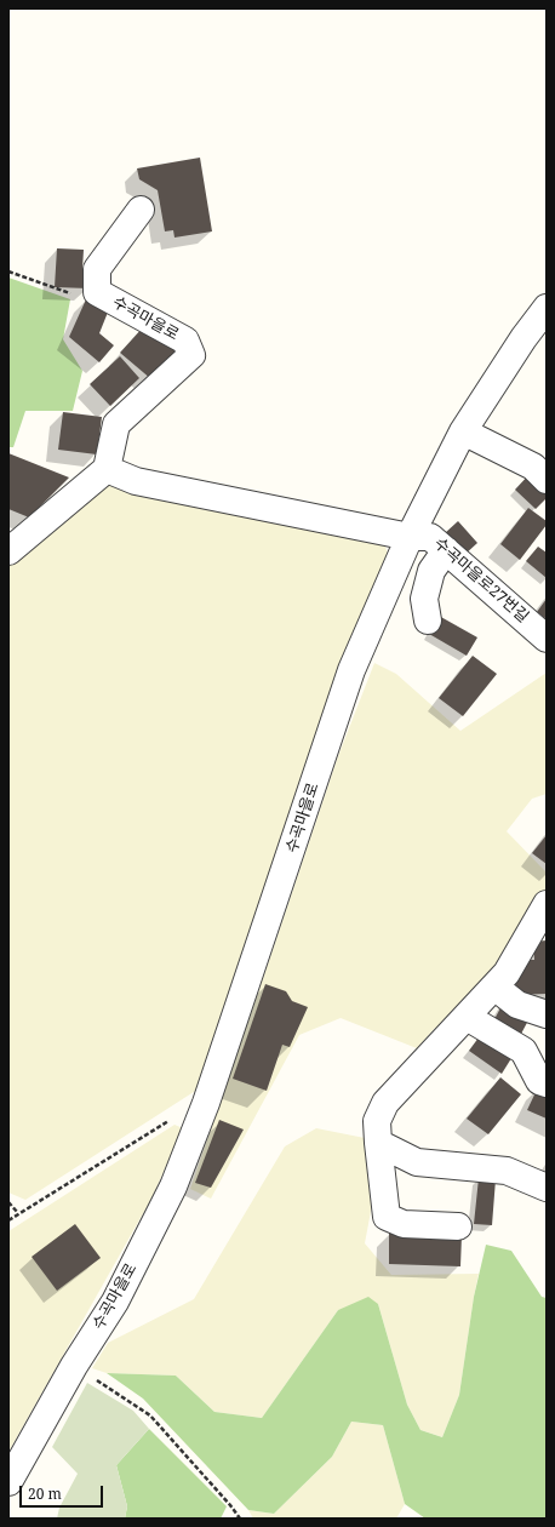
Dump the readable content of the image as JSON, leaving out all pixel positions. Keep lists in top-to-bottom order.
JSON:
{
  "streets": {
    "street": ["수곡마을로", "수곡마을로27번길"]
  },
  "crossings": [
    ["수곡마을로", "수곡마을로27번길"]
  ],
  "scale_bar": "20 m"
}
